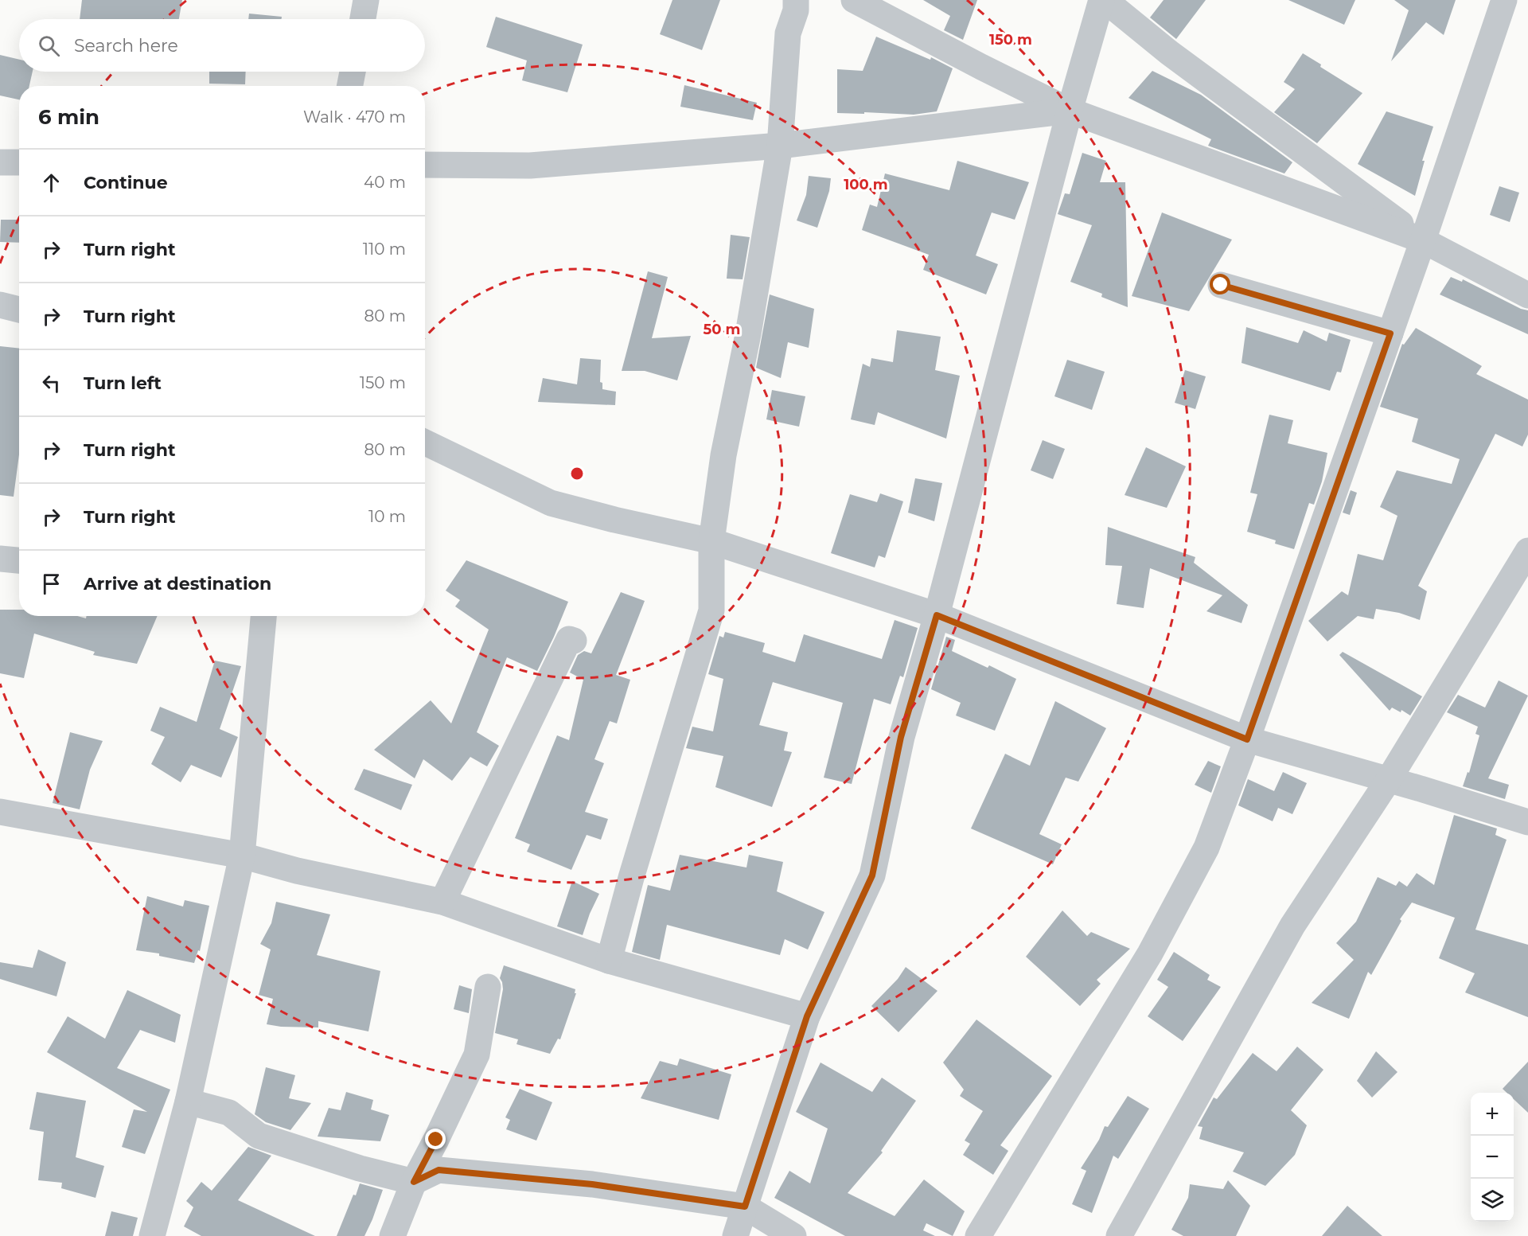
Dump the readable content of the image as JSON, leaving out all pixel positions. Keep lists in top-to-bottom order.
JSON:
{
  "page": {
    "search": "Search here",
    "heading": ["6 min", "Walk · 470 m"],
    "list": [
      ["Continue", "40 m"],
      ["Turn right", "110 m"],
      ["Turn right", "80 m"],
      ["Turn left", "150 m"],
      ["Turn right", "80 m"],
      ["Turn right", "10 m"],
      "Arrive at destination"
    ],
    "map_buttons": ["+", "−"]
  },
  "rings": ["150 m", "100 m", "50 m"]
}
